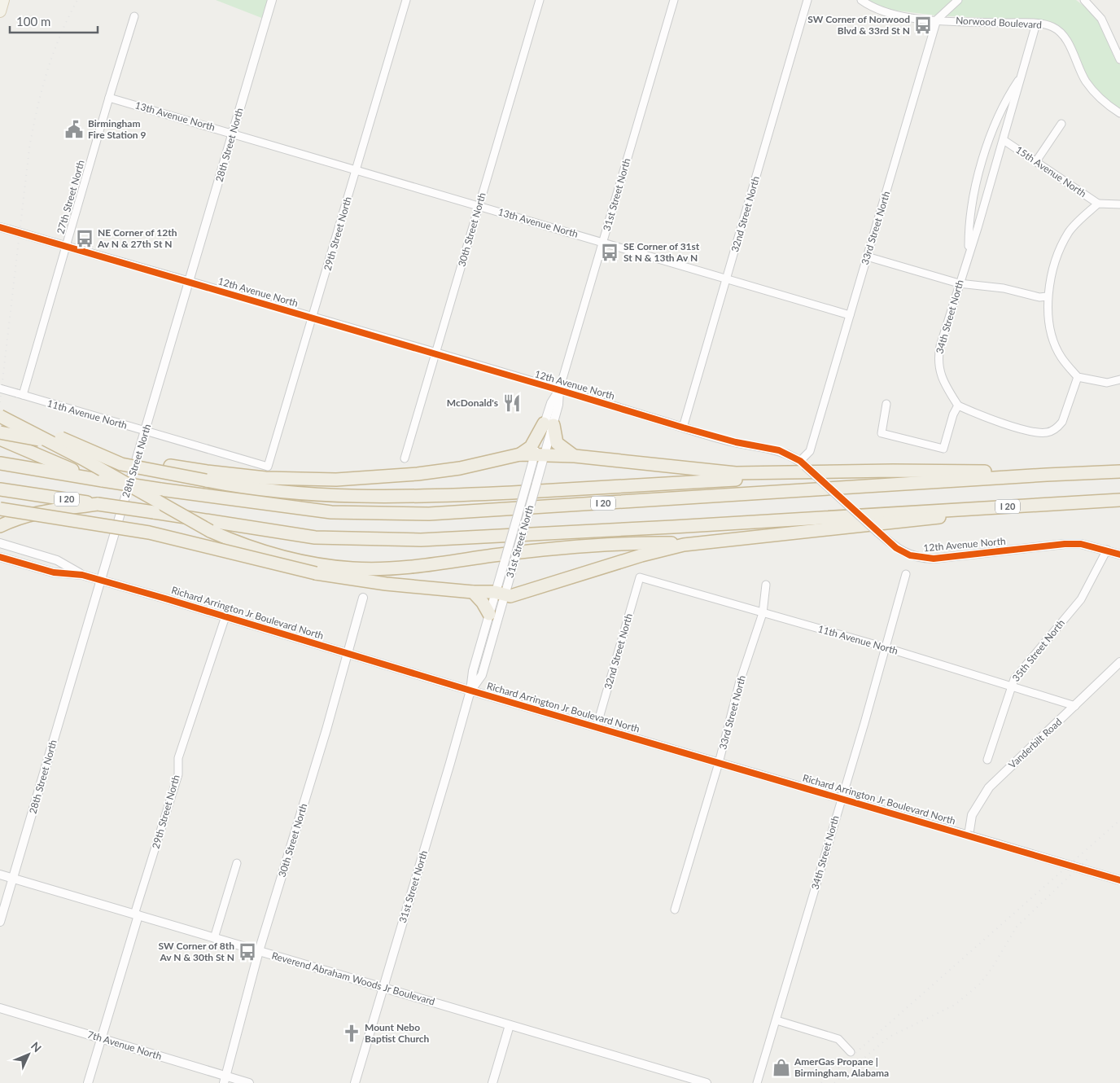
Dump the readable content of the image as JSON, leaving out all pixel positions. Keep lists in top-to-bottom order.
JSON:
{
  "streets": {
    "highway": ["I 20"],
    "street": [
      "Norwood Boulevard",
      "13th Avenue North",
      "28th Street North",
      "15th Avenue North",
      "31st Street North",
      "27th Street North",
      "32nd Street North",
      "33rd Street North",
      "30th Street North",
      "29th Street North",
      "12th Avenue North",
      "34th Street North",
      "11th Avenue North",
      "Richard Arrington Jr Boulevard North",
      "35th Street North",
      "Vanderbilt Road",
      "Reverend Abraham Woods Jr Boulevard",
      "7th Avenue North"
    ]
  },
  "crossings": [
    ["Norwood Boulevard", "33rd Street North"],
    ["Norwood Boulevard", "34th Street North"],
    ["13th Avenue North", "28th Street North"],
    ["13th Avenue North", "31st Street North"],
    ["13th Avenue North", "27th Street North"],
    ["13th Avenue North", "32nd Street North"],
    ["13th Avenue North", "33rd Street North"],
    ["13th Avenue North", "30th Street North"],
    ["13th Avenue North", "29th Street North"],
    ["28th Street North", "12th Avenue North"],
    ["28th Street North", "11th Avenue North"],
    ["28th Street North", "Richard Arrington Jr Boulevard North"],
    ["28th Street North", "Reverend Abraham Woods Jr Boulevard"],
    ["15th Avenue North", "34th Street North"],
    ["31st Street North", "12th Avenue North"],
    ["31st Street North", "Richard Arrington Jr Boulevard North"],
    ["31st Street North", "Reverend Abraham Woods Jr Boulevard"],
    ["27th Street North", "12th Avenue North"],
    ["27th Street North", "11th Avenue North"],
    ["32nd Street North", "12th Avenue North"],
    ["32nd Street North", "11th Avenue North"],
    ["32nd Street North", "Richard Arrington Jr Boulevard North"],
    ["33rd Street North", "12th Avenue North"],
    ["33rd Street North", "11th Avenue North"],
    ["33rd Street North", "Richard Arrington Jr Boulevard North"],
    ["30th Street North", "12th Avenue North"],
    ["30th Street North", "Richard Arrington Jr Boulevard North"],
    ["30th Street North", "Reverend Abraham Woods Jr Boulevard"],
    ["30th Street North", "7th Avenue North"],
    ["29th Street North", "12th Avenue North"],
    ["29th Street North", "11th Avenue North"],
    ["29th Street North", "Richard Arrington Jr Boulevard North"],
    ["29th Street North", "Reverend Abraham Woods Jr Boulevard"],
    ["12th Avenue North", "35th Street North"],
    ["34th Street North", "11th Avenue North"],
    ["34th Street North", "Richard Arrington Jr Boulevard North"],
    ["11th Avenue North", "35th Street North"],
    ["11th Avenue North", "Vanderbilt Road"],
    ["Richard Arrington Jr Boulevard North", "Vanderbilt Road"]
  ],
  "places": {
    "bus stop": [
      "SW Corner of Norwood Blvd & 33rd St N",
      "NE Corner of 12th Av N & 27th St N",
      "SE Corner of 31st St N & 13th Av N",
      "SW Corner of 8th Av N & 30th St N"
    ],
    "public building": ["Birmingham Fire Station 9"],
    "restaurant": ["McDonald's"],
    "church": ["Mount Nebo Baptist Church"],
    "shop": ["AmerGas Propane | Birmingham, Alabama"]
  },
  "scale_bar": "100 m",
  "north": "top right"
}
